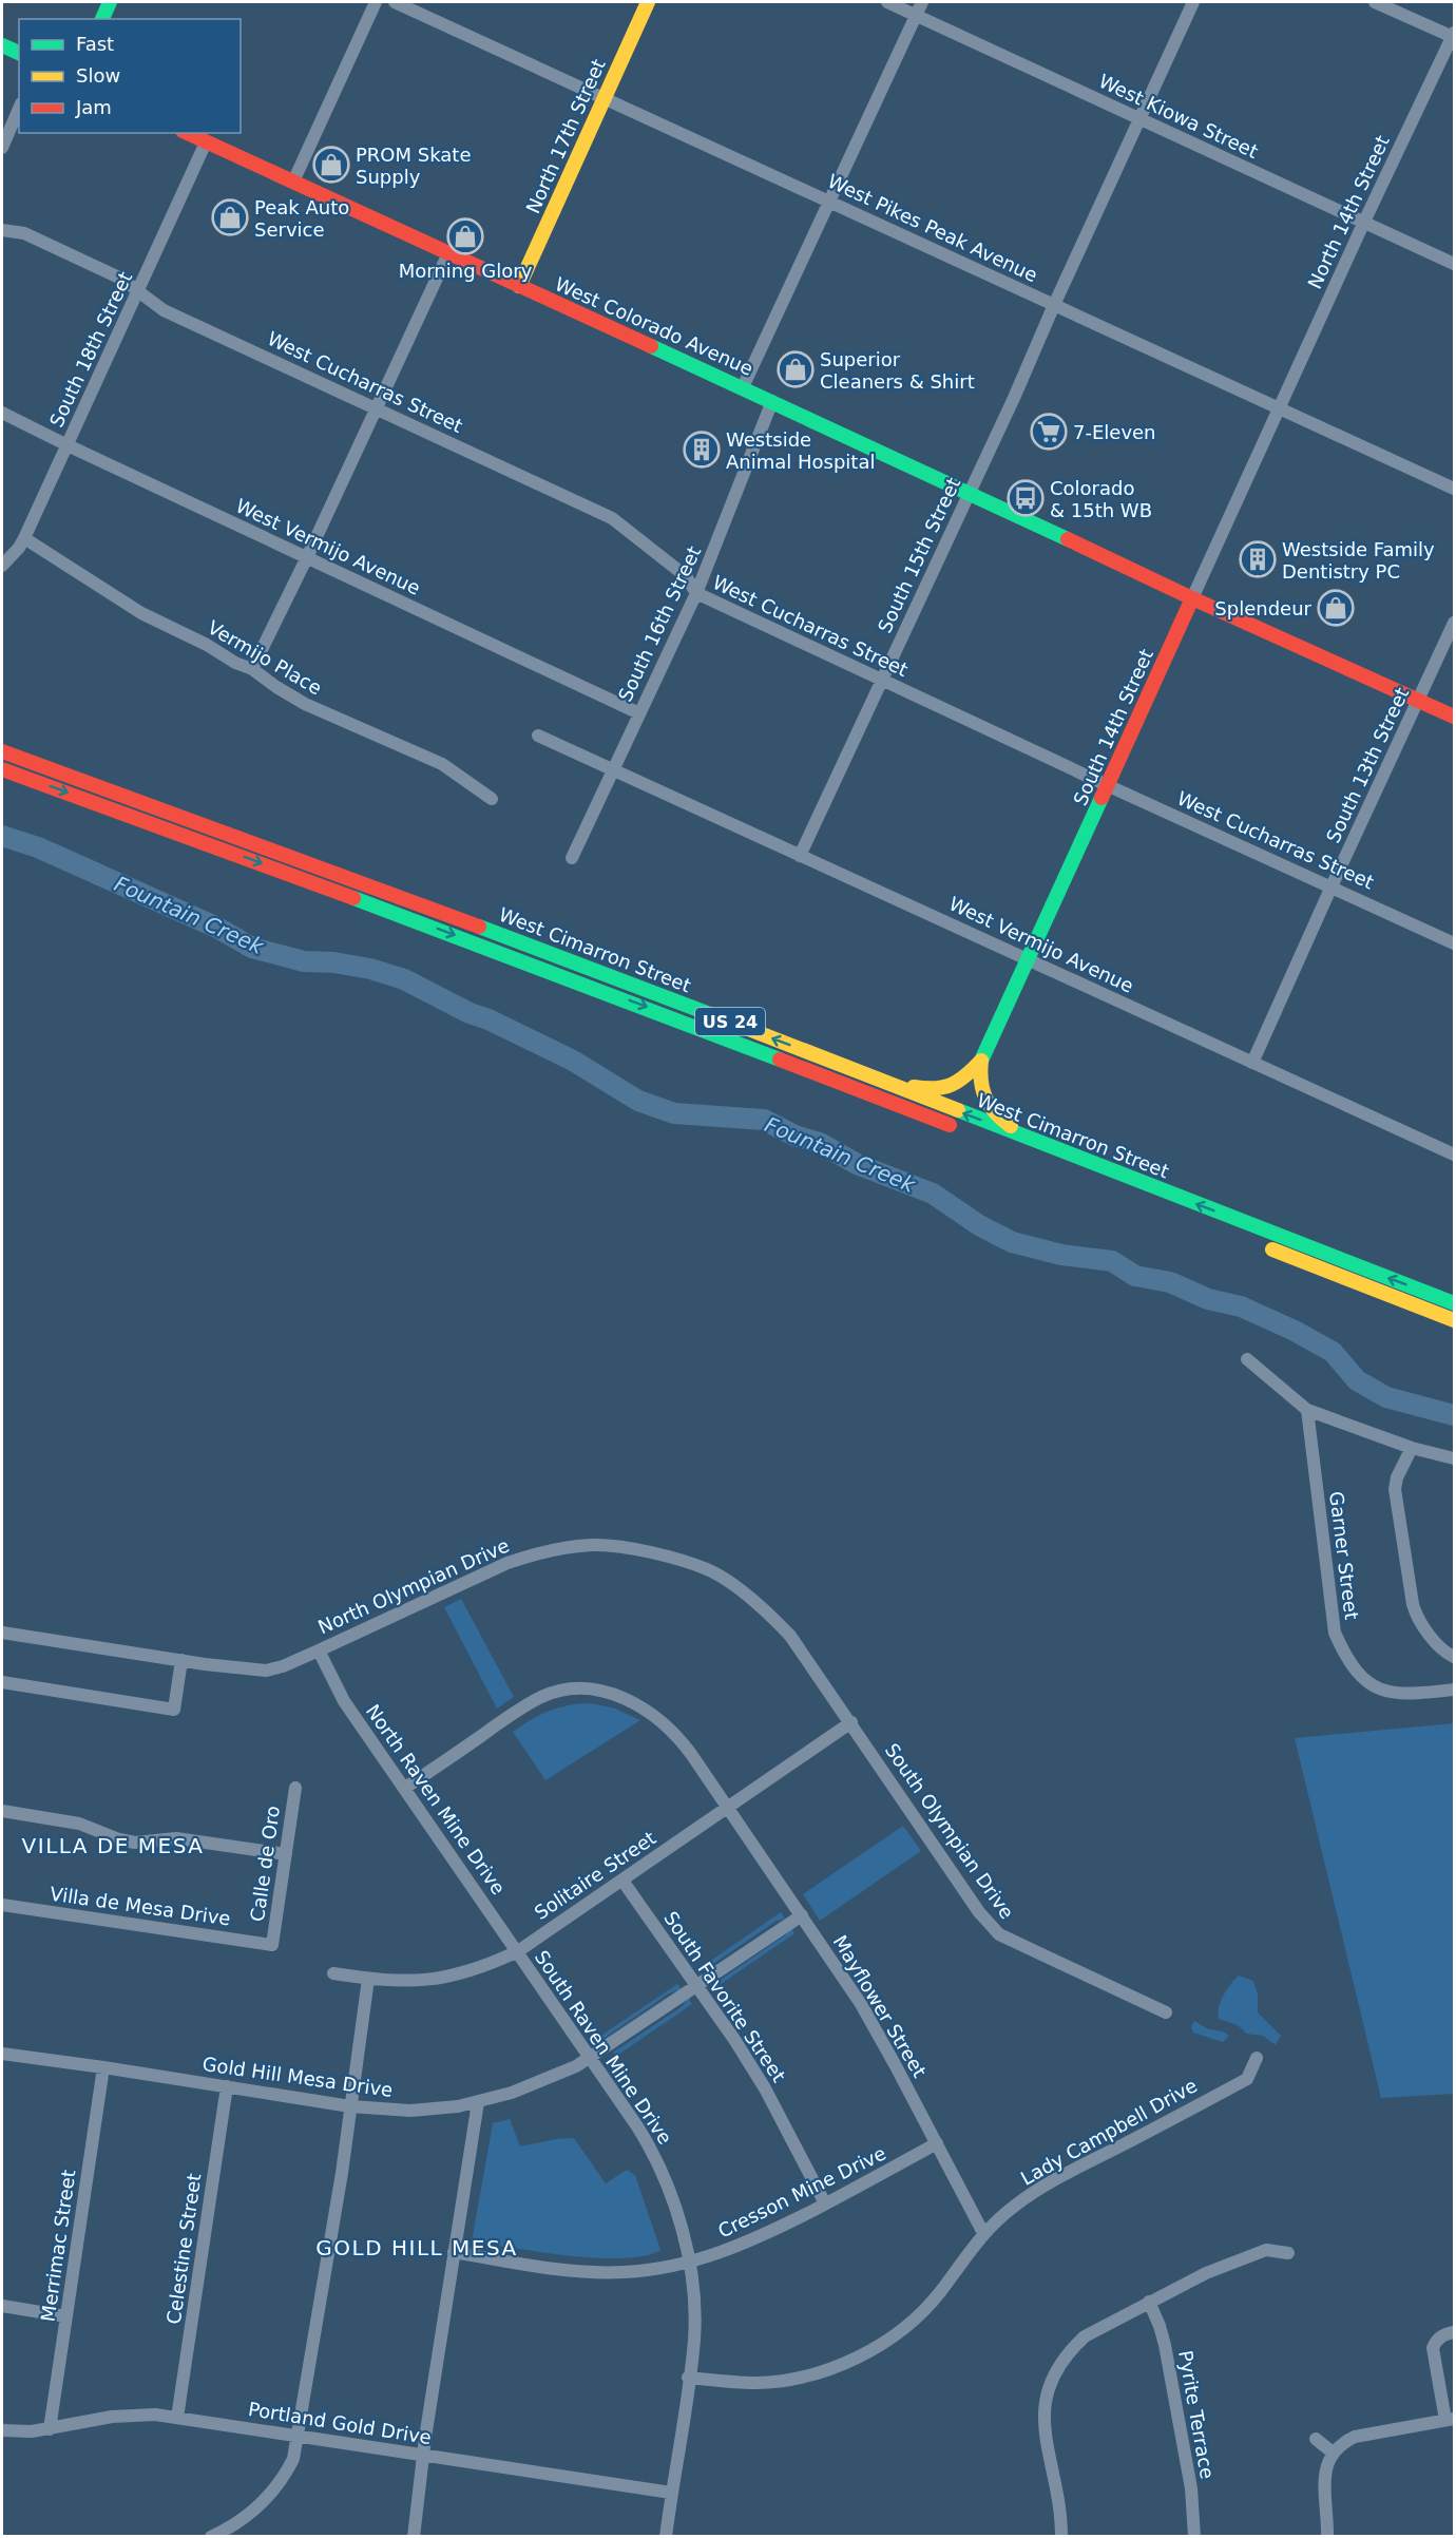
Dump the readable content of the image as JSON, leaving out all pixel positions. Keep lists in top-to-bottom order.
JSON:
{
  "streets": {
    "main road": [
      "North 17th Street",
      "West Colorado Avenue",
      "South 14th Street",
      "West Cimarron Street",
      "US 24"
    ],
    "street": [
      "West Kiowa Street",
      "North 14th Street",
      "West Pikes Peak Avenue",
      "South 18th Street",
      "West Cucharras Street",
      "West Vermijo Avenue",
      "South 15th Street",
      "South 16th Street",
      "Vermijo Place",
      "South 13th Street",
      "Garner Street",
      "North Olympian Drive",
      "North Raven Mine Drive",
      "South Olympian Drive",
      "Calle de Oro",
      "Solitaire Street",
      "Villa de Mesa Drive",
      "South Favorite Street",
      "Mayflower Street",
      "South Raven Mine Drive",
      "Gold Hill Mesa Drive",
      "Lady Campbell Drive",
      "Cresson Mine Drive",
      "Merrimac Street",
      "Celestine Street",
      "Pyrite Terrace",
      "Portland Gold Drive"
    ]
  },
  "crossings": [
    ["West Kiowa Street", "North 14th Street"],
    ["West Kiowa Street", "South 15th Street"],
    ["North 17th Street", "West Pikes Peak Avenue"],
    ["North 17th Street", "West Colorado Avenue"],
    ["North 14th Street", "West Pikes Peak Avenue"],
    ["North 14th Street", "South 14th Street"],
    ["West Pikes Peak Avenue", "South 15th Street"],
    ["West Pikes Peak Avenue", "South 14th Street"],
    ["West Colorado Avenue", "South 18th Street"],
    ["West Colorado Avenue", "South 15th Street"],
    ["West Colorado Avenue", "South 16th Street"],
    ["West Colorado Avenue", "South 14th Street"],
    ["West Colorado Avenue", "South 13th Street"],
    ["South 18th Street", "West Cucharras Street"],
    ["South 18th Street", "West Vermijo Avenue"],
    ["South 18th Street", "Vermijo Place"],
    ["West Cucharras Street", "South 15th Street"],
    ["West Cucharras Street", "South 16th Street"],
    ["West Cucharras Street", "South 14th Street"],
    ["West Cucharras Street", "South 13th Street"],
    ["West Vermijo Avenue", "South 15th Street"],
    ["West Vermijo Avenue", "South 16th Street"],
    ["West Vermijo Avenue", "South 14th Street"],
    ["West Vermijo Avenue", "South 13th Street"],
    ["North Olympian Drive", "North Raven Mine Drive"],
    ["North Olympian Drive", "South Olympian Drive"],
    ["North Olympian Drive", "Solitaire Street"],
    ["North Raven Mine Drive", "Solitaire Street"],
    ["North Raven Mine Drive", "Mayflower Street"],
    ["North Raven Mine Drive", "South Raven Mine Drive"],
    ["South Olympian Drive", "Solitaire Street"],
    ["Calle de Oro", "Villa de Mesa Drive"],
    ["Solitaire Street", "South Favorite Street"],
    ["Solitaire Street", "Mayflower Street"],
    ["Solitaire Street", "South Raven Mine Drive"],
    ["South Favorite Street", "Gold Hill Mesa Drive"],
    ["South Favorite Street", "Cresson Mine Drive"],
    ["Mayflower Street", "Gold Hill Mesa Drive"],
    ["Mayflower Street", "Lady Campbell Drive"],
    ["Mayflower Street", "Cresson Mine Drive"],
    ["South Raven Mine Drive", "Gold Hill Mesa Drive"],
    ["South Raven Mine Drive", "Lady Campbell Drive"],
    ["South Raven Mine Drive", "Cresson Mine Drive"],
    ["South Raven Mine Drive", "Portland Gold Drive"],
    ["Gold Hill Mesa Drive", "Merrimac Street"],
    ["Gold Hill Mesa Drive", "Celestine Street"],
    ["Merrimac Street", "Portland Gold Drive"],
    ["Celestine Street", "Portland Gold Drive"]
  ],
  "districts": ["VILLA DE MESA", "GOLD HILL MESA"],
  "water": ["Fountain Creek"],
  "places": {
    "shop": [
      "PROM Skate Supply",
      "Peak Auto Service",
      "Morning Glory",
      "Superior Cleaners & Shirt",
      "Splendeur"
    ],
    "supermarket": ["7-Eleven"],
    "building": ["Westside Animal Hospital", "Westside Family Dentistry PC"],
    "bus stop": ["Colorado & 15th WB"]
  },
  "legend": ["Fast", "Slow", "Jam"]
}
